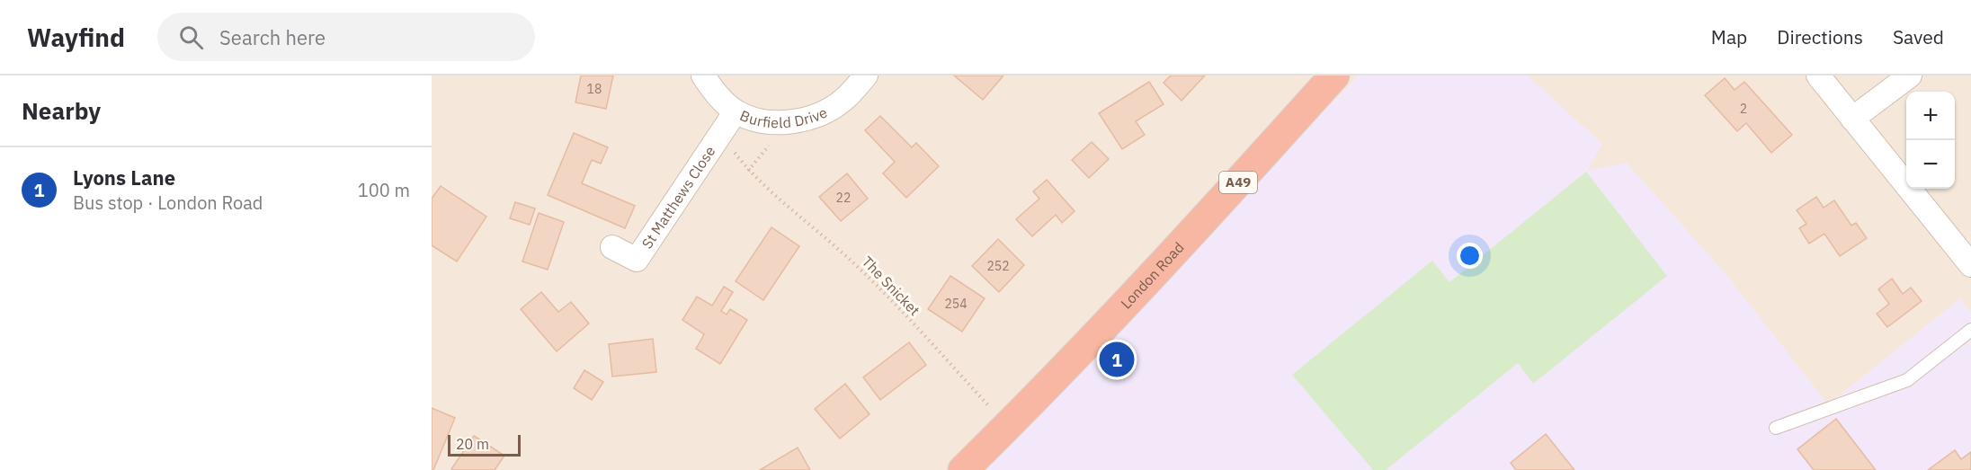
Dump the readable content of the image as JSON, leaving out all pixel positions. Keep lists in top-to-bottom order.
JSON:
{
  "streets": {
    "highway": ["A49", "London Road"],
    "street": ["Burfield Drive", "St Matthews Close"],
    "path": ["The Snicket"]
  },
  "crossings": [
    ["Burfield Drive", "St Matthews Close"],
    ["London Road", "The Snicket"]
  ],
  "house_numbers": [
    "18",
    "2",
    "22",
    "252",
    "254"
  ],
  "scale_bar": "20 m",
  "page": {
    "header": "Wayfind",
    "search": "Search here",
    "nav": ["Map", "Directions", "Saved"],
    "heading": "Nearby",
    "map_buttons": ["+", "−"],
    "list": [
      {
        "mark": "1",
        "name": "Lyons Lane",
        "note": "Bus stop · London Road",
        "value": "100 m"
      }
    ],
    "pins": "1",
    "scale": "20 m"
  }
}
